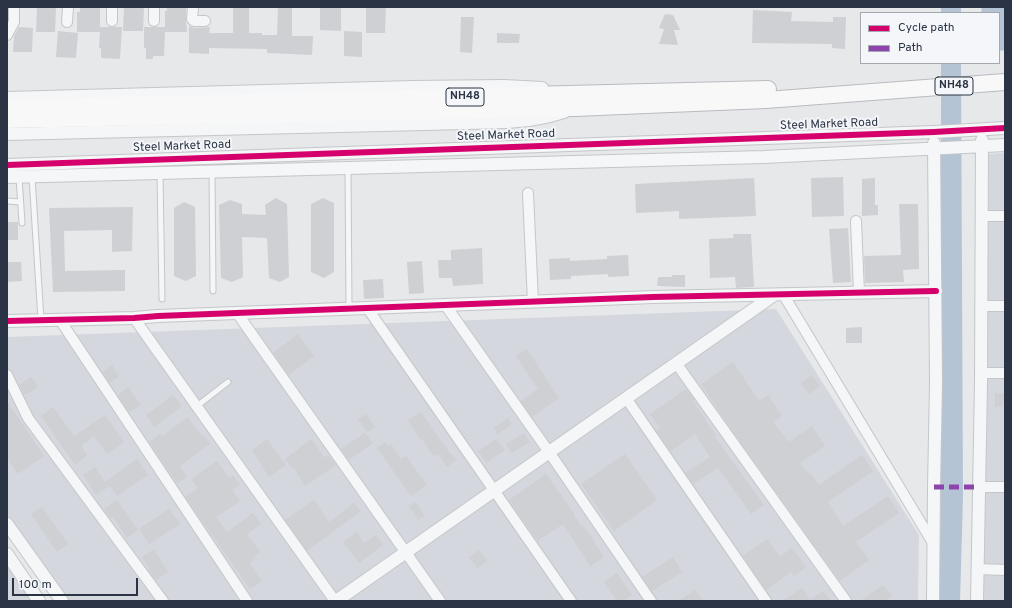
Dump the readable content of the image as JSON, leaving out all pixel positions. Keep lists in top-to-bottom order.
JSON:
{
  "streets": {
    "highway": ["NH48"],
    "street": ["Steel Market Road"]
  },
  "legend": ["Cycle path", "Path"],
  "scale_bar": "100 m"
}
